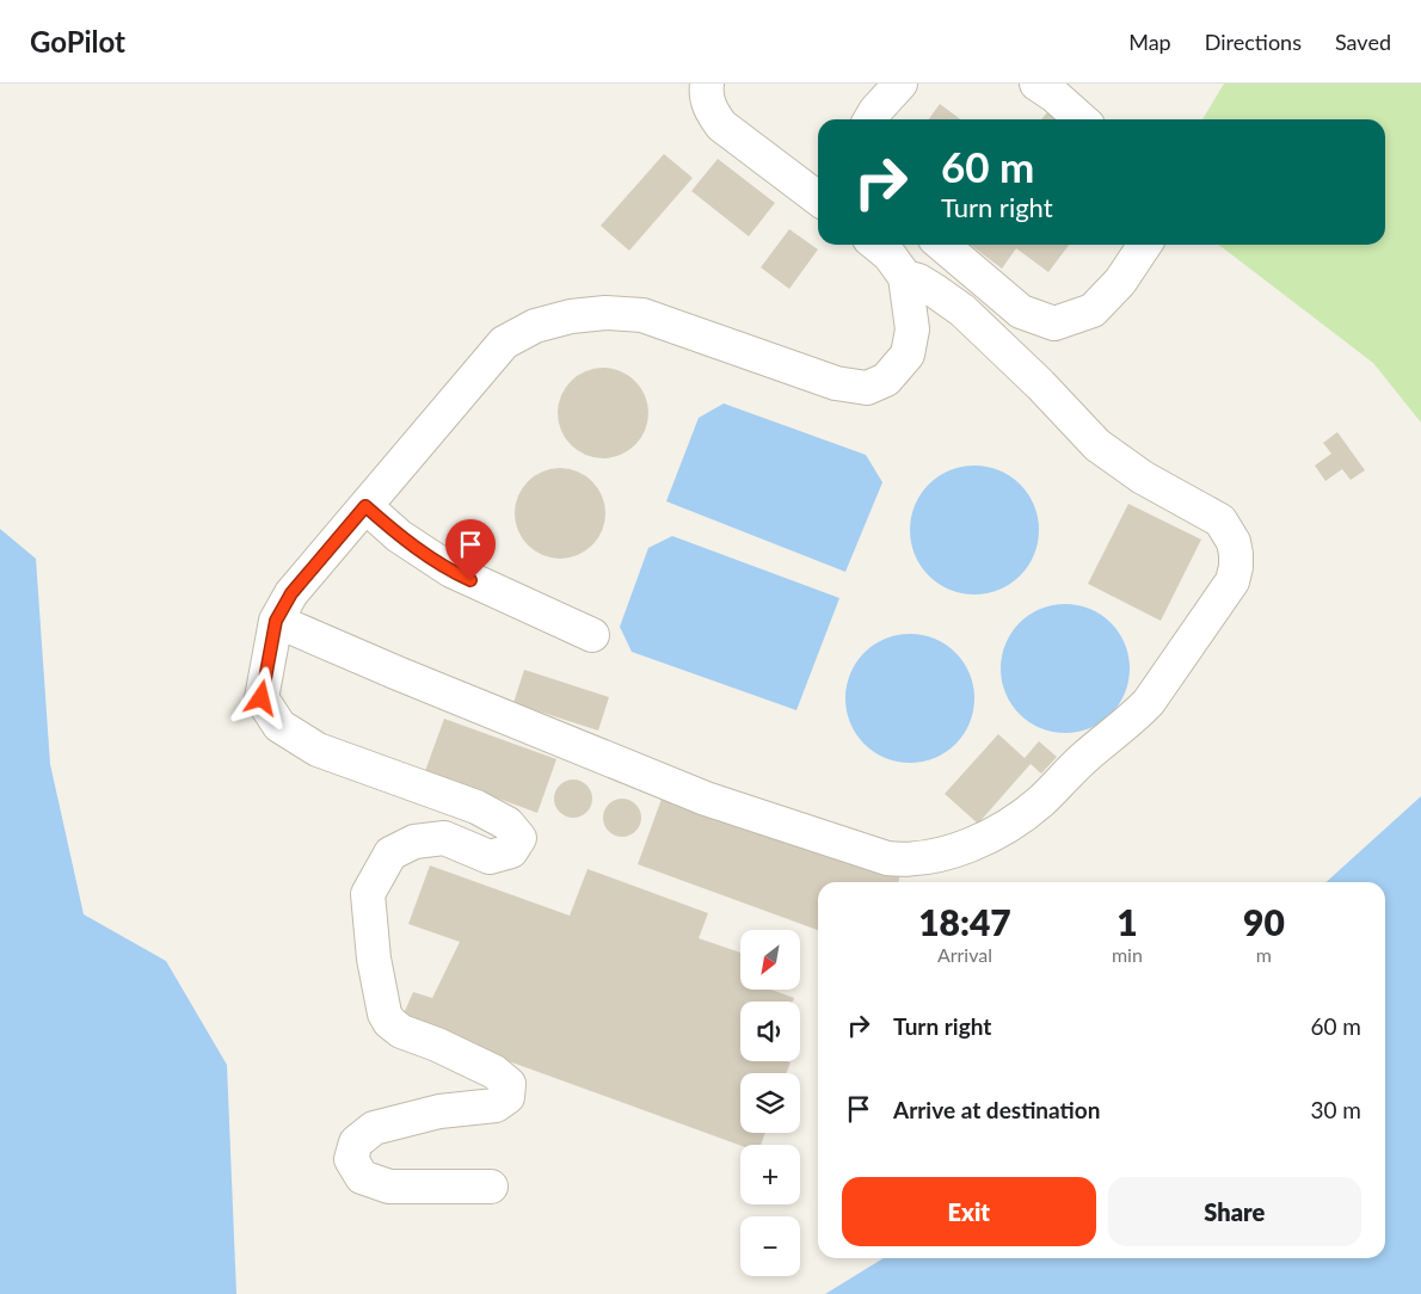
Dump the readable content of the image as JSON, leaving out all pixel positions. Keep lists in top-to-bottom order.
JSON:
{
  "north": "bottom left",
  "page": {
    "header": "GoPilot",
    "nav": ["Map", "Directions", "Saved"],
    "turn": ["60 m", "Turn right"],
    "eta": [
      "18:47",
      "Arrival",
      "1",
      "min",
      "90",
      "m"
    ],
    "map_buttons": ["+", "−"],
    "list": [
      {
        "name": "Turn right",
        "value": "60 m"
      },
      {
        "name": "Arrive at destination",
        "value": "30 m"
      }
    ],
    "buttons": ["Exit", "Share"]
  }
}
